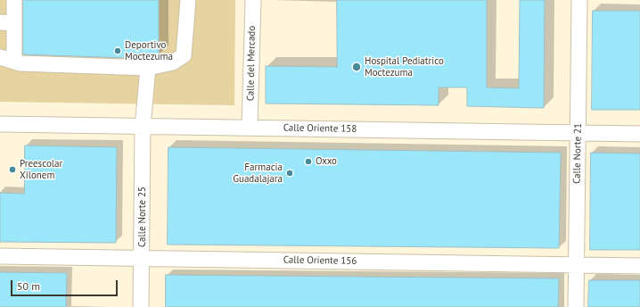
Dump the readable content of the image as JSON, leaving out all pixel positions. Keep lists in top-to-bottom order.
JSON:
{
  "streets": {
    "street": [
      "Calle del Mercado",
      "Calle Oriente 158",
      "Calle Norte 21",
      "Calle Norte 25",
      "Calle Oriente 156"
    ]
  },
  "crossings": [
    ["Calle del Mercado", "Calle Oriente 158"],
    ["Calle Oriente 158", "Calle Norte 21"],
    ["Calle Oriente 158", "Calle Norte 25"],
    ["Calle Norte 21", "Calle Oriente 156"],
    ["Calle Norte 25", "Calle Oriente 156"]
  ],
  "places": [
    "Deportivo Moctezuma",
    "Hospital Pediatrico Moctezuma",
    "Oxxo",
    "Preescolar Xilonem",
    "Farmacia Guadalajara"
  ],
  "scale_bar": "50 m"
}
